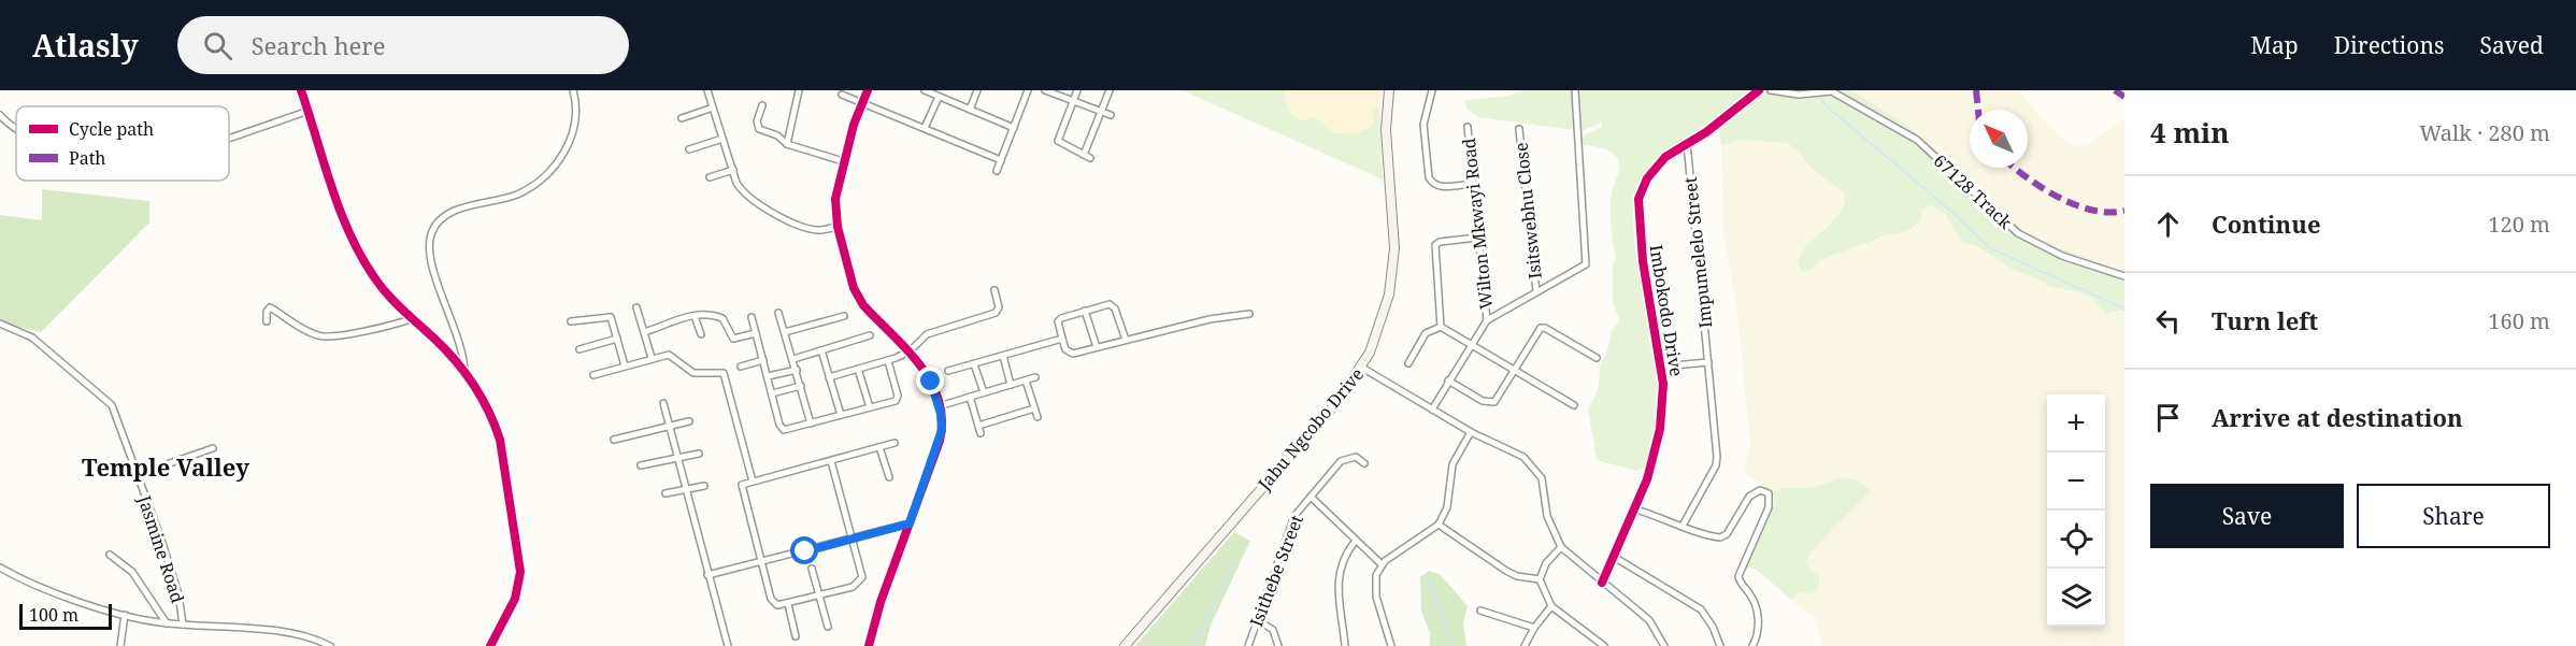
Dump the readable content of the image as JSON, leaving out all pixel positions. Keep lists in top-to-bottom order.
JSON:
{
  "streets": {
    "main road": ["Jabu Ngcobo Drive"],
    "street": [
      "67128 Track",
      "Isitswebhu Close",
      "Wilton Mkwayi Road",
      "Impumelelo Street",
      "Imbokodo Drive",
      "Jasmine Road",
      "Isithebe Street"
    ]
  },
  "crossings": [
    ["Impumelelo Street", "Imbokodo Drive"]
  ],
  "districts": ["Temple Valley"],
  "legend": ["Cycle path", "Path"],
  "scale_bar": "100 m",
  "north": "top left",
  "page": {
    "header": "Atlasly",
    "search": "Search here",
    "nav": ["Map", "Directions", "Saved"],
    "heading": ["4 min", "Walk · 280 m"],
    "list": [
      ["Continue", "120 m"],
      ["Turn left", "160 m"],
      "Arrive at destination"
    ],
    "map_buttons": ["+", "−"],
    "buttons": ["Save", "Share"],
    "scale": "100 m"
  }
}
